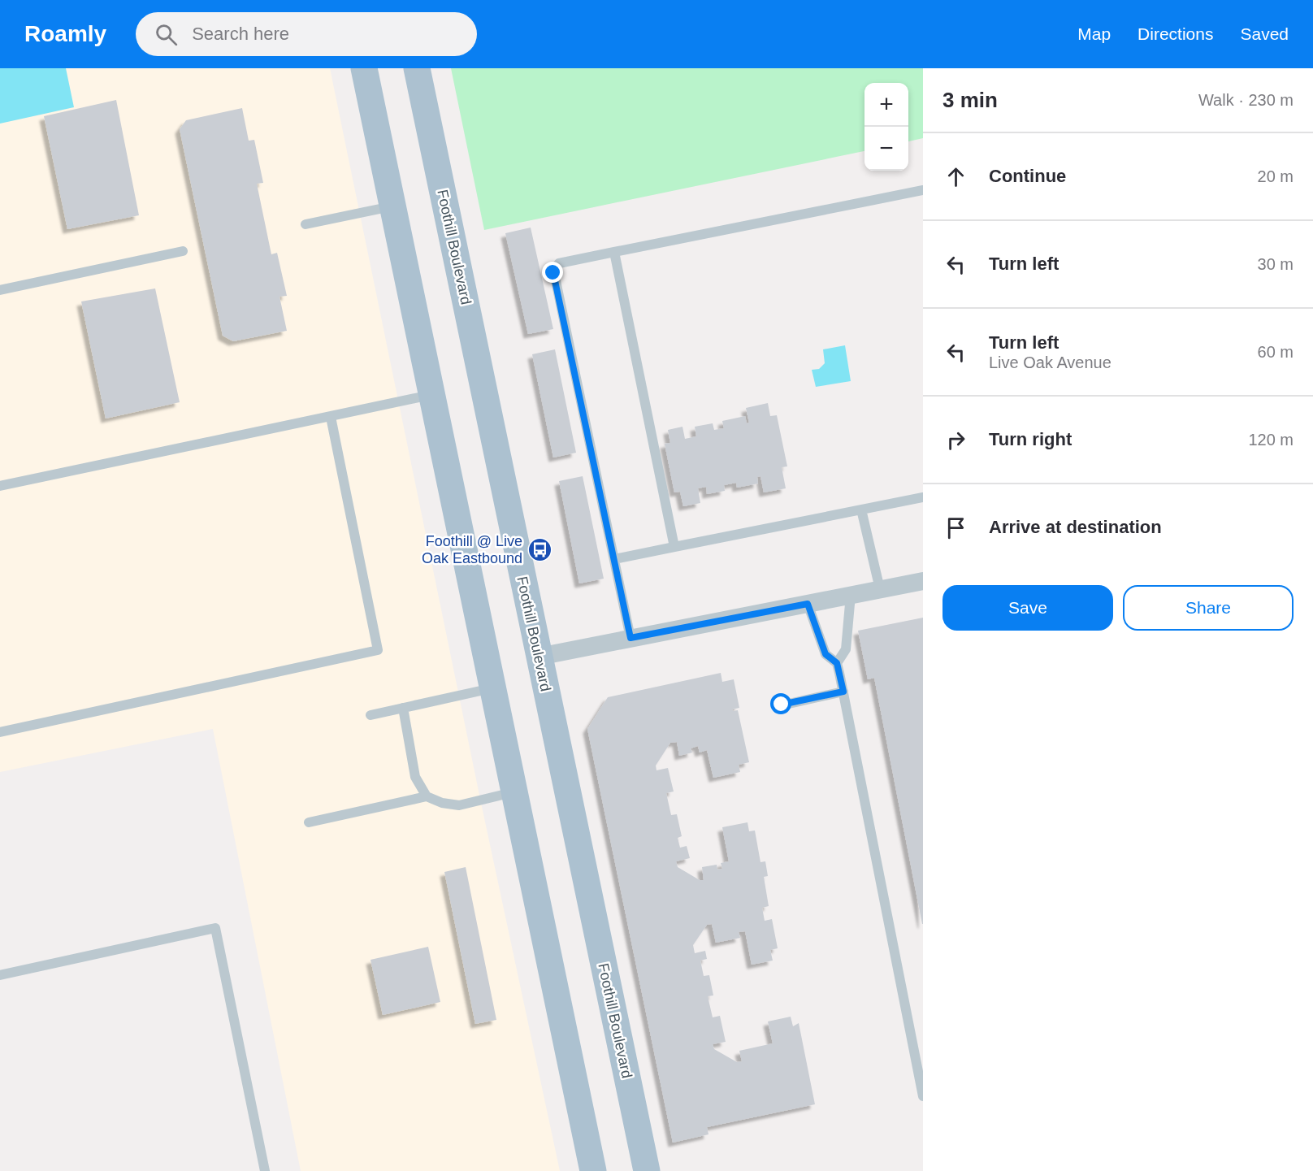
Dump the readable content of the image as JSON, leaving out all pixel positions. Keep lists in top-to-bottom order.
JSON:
{
  "streets": {
    "main road": ["Foothill Boulevard"]
  },
  "places": {
    "bus stop": ["Foothill @ Live Oak Eastbound"]
  },
  "page": {
    "header": "Roamly",
    "search": "Search here",
    "nav": ["Map", "Directions", "Saved"],
    "heading": ["3 min", "Walk · 230 m"],
    "map_buttons": ["+", "−"],
    "list": [
      ["Continue", "20 m"],
      ["Turn left", "30 m"],
      ["Turn left", "Live Oak Avenue", "60 m"],
      ["Turn right", "120 m"],
      "Arrive at destination"
    ],
    "buttons": ["Save", "Share"]
  }
}
